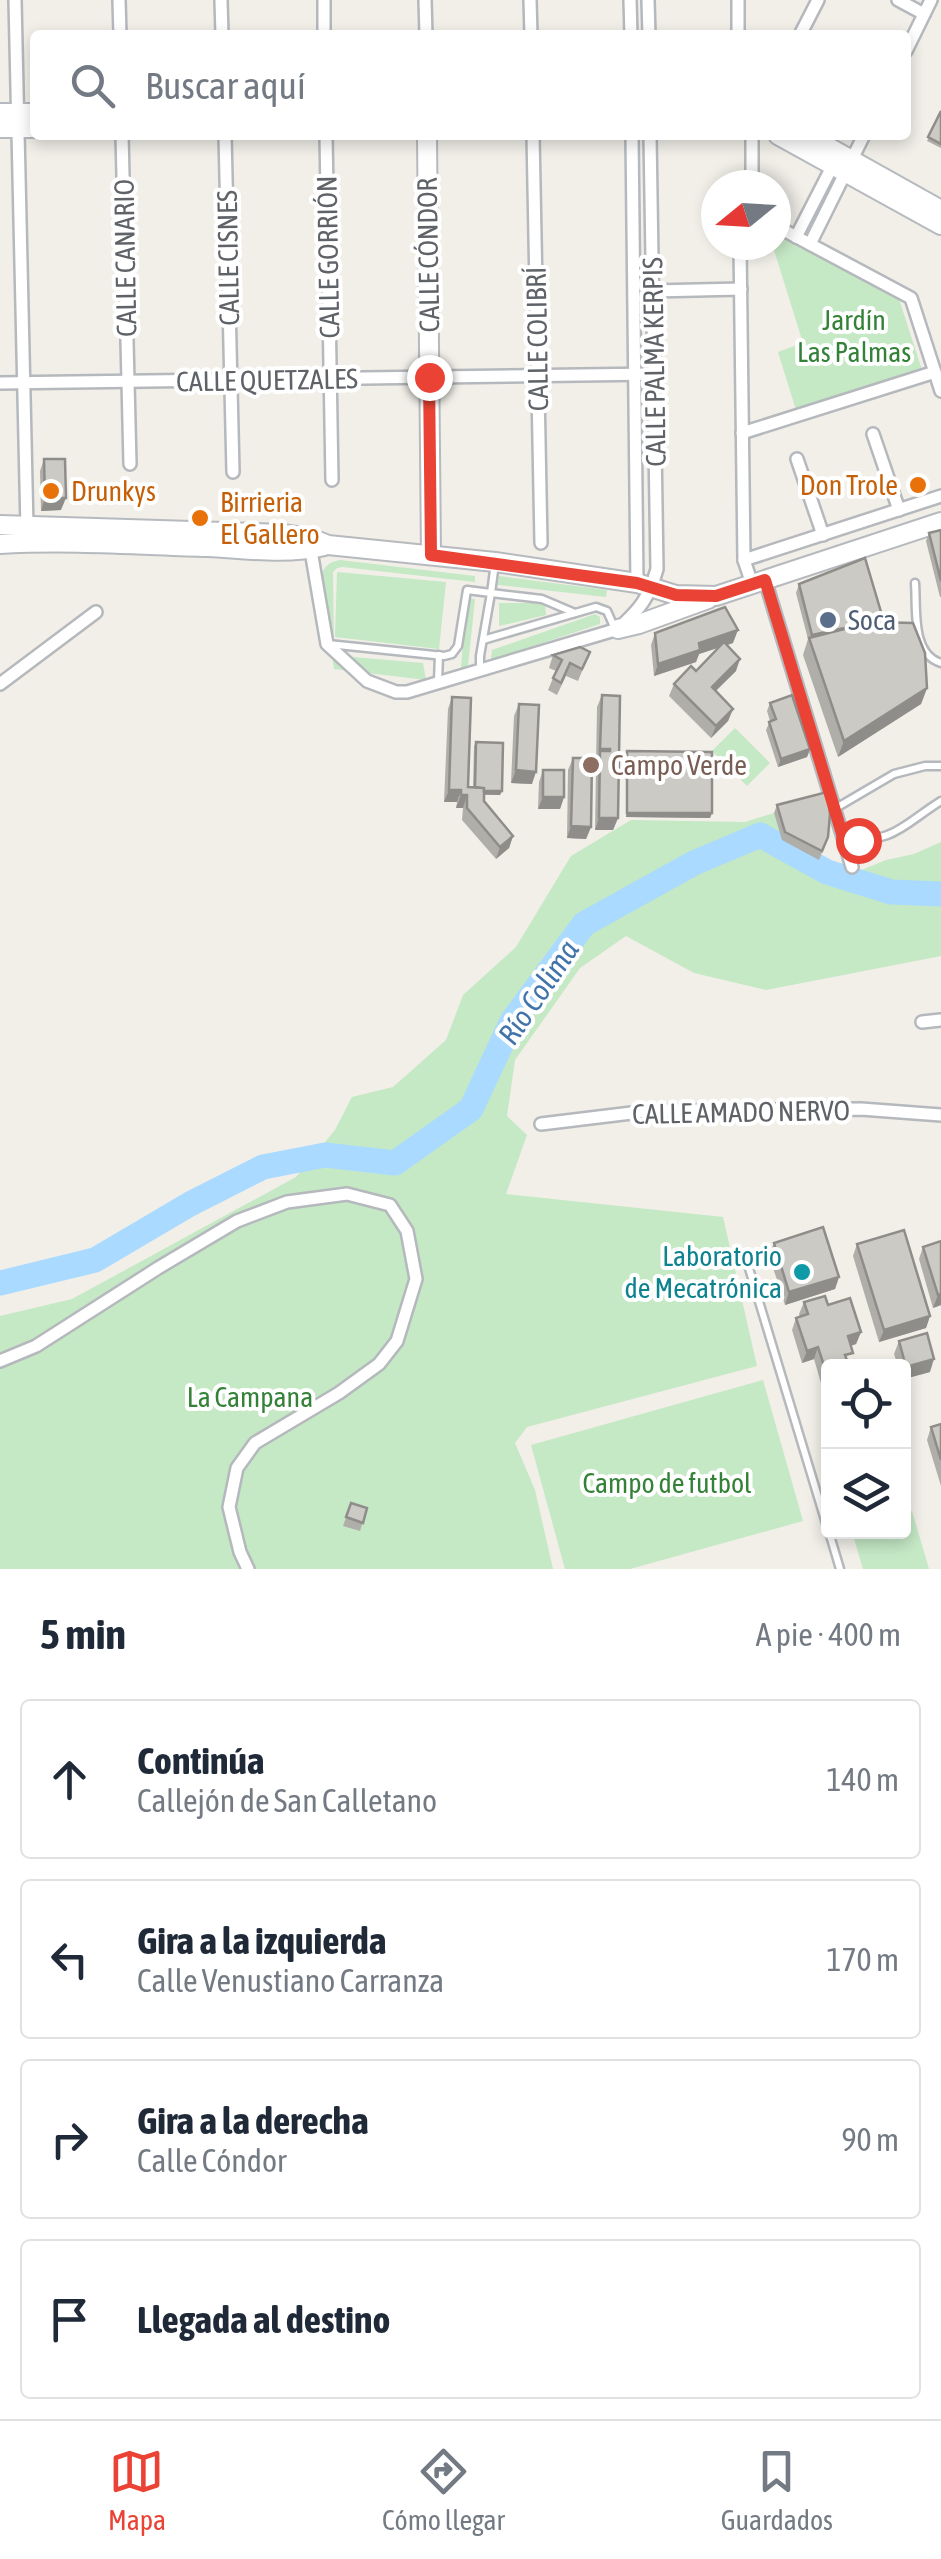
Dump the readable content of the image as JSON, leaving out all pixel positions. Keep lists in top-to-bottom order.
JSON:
{
  "streets": {
    "street": [
      "CALLE CÓNDOR",
      "CALLE GORRIÓN",
      "CALLE CANARIO",
      "CALLE CISNES",
      "CALLE COLIBRÍ",
      "CALLE PALMA KERPIS",
      "CALLE QUETZALES",
      "CALLE AMADO NERVO"
    ]
  },
  "crossings": [
    ["CALLE CÓNDOR", "CALLE QUETZALES"],
    ["CALLE GORRIÓN", "CALLE QUETZALES"],
    ["CALLE CANARIO", "CALLE QUETZALES"],
    ["CALLE CISNES", "CALLE QUETZALES"],
    ["CALLE COLIBRÍ", "CALLE QUETZALES"],
    ["CALLE PALMA KERPIS", "CALLE QUETZALES"]
  ],
  "water": ["Río Colima"],
  "parks": ["Jardín Las Palmas", "La Campana", "Campo de futbol"],
  "places": [
    "Don Trole",
    "Drunkys",
    "Birrieria El Gallero",
    "Soca",
    "Campo Verde",
    "Laboratorio de Mecatrónica"
  ],
  "north": "left",
  "page": {
    "search": "Buscar aquí",
    "heading": ["5 min", "A pie · 400 m"],
    "list": [
      ["Continúa", "Callejón de San Calletano", "140 m"],
      ["Gira a la izquierda", "Calle Venustiano Carranza", "170 m"],
      ["Gira a la derecha", "Calle Cóndor", "90 m"],
      "Llegada al destino"
    ],
    "nav": ["Mapa", "Cómo llegar", "Guardados"]
  }
}
